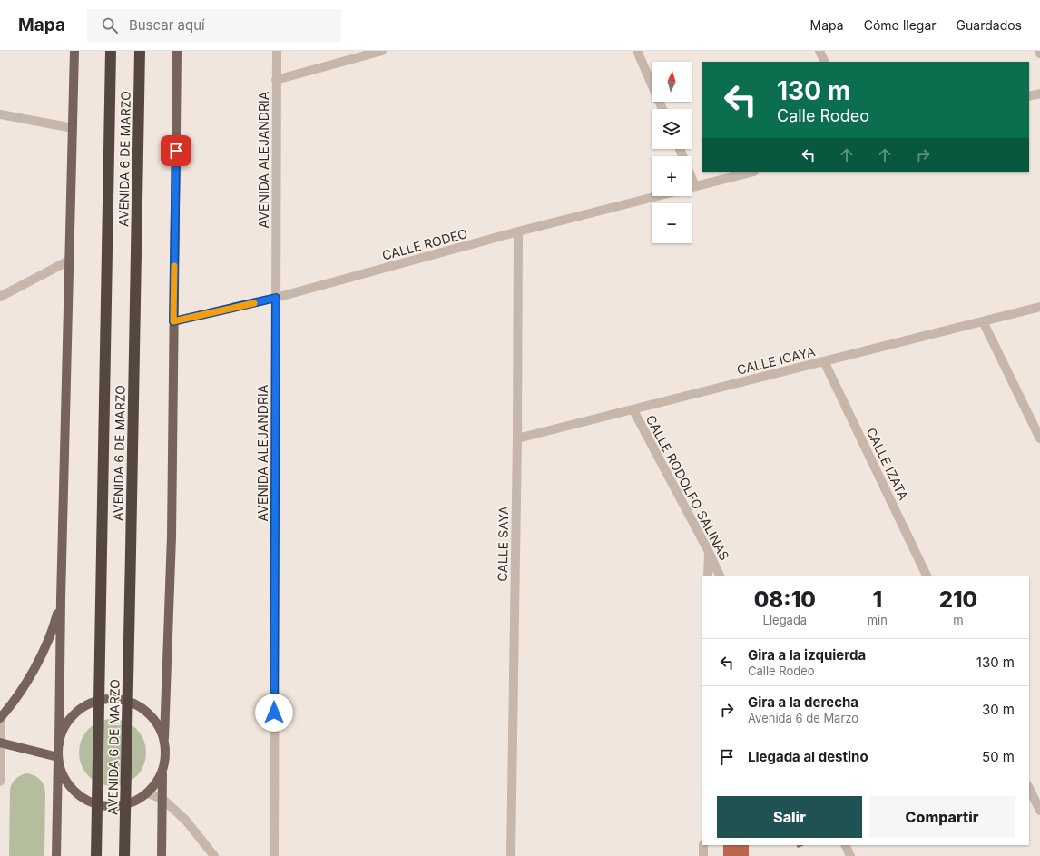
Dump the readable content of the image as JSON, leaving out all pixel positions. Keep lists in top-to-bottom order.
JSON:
{
  "streets": {
    "highway": ["AVENIDA 6 DE MARZO"],
    "street": [
      "AVENIDA ALEJANDRIA",
      "CALLE RODEO",
      "CALLE ICAYA",
      "CALLE IZATA",
      "CALLE RODOLFO SALINAS",
      "CALLE SAYA"
    ]
  },
  "crossings": [
    ["AVENIDA ALEJANDRIA", "CALLE RODEO"],
    ["CALLE RODEO", "CALLE SAYA"],
    ["CALLE ICAYA", "CALLE IZATA"],
    ["CALLE ICAYA", "CALLE RODOLFO SALINAS"],
    ["CALLE ICAYA", "CALLE SAYA"]
  ],
  "north": "top",
  "page": {
    "header": "Mapa",
    "search": "Buscar aquí",
    "nav": ["Mapa", "Cómo llegar", "Guardados"],
    "map_buttons": ["+", "−"],
    "turn": ["130 m", "Calle Rodeo"],
    "eta": [
      "08:10",
      "Llegada",
      "1",
      "min",
      "210",
      "m"
    ],
    "list": [
      {
        "name": "Gira a la izquierda",
        "note": "Calle Rodeo",
        "value": "130 m"
      },
      {
        "name": "Gira a la derecha",
        "note": "Avenida 6 de Marzo",
        "value": "30 m"
      },
      {
        "name": "Llegada al destino",
        "value": "50 m"
      }
    ],
    "buttons": ["Salir", "Compartir"]
  }
}
